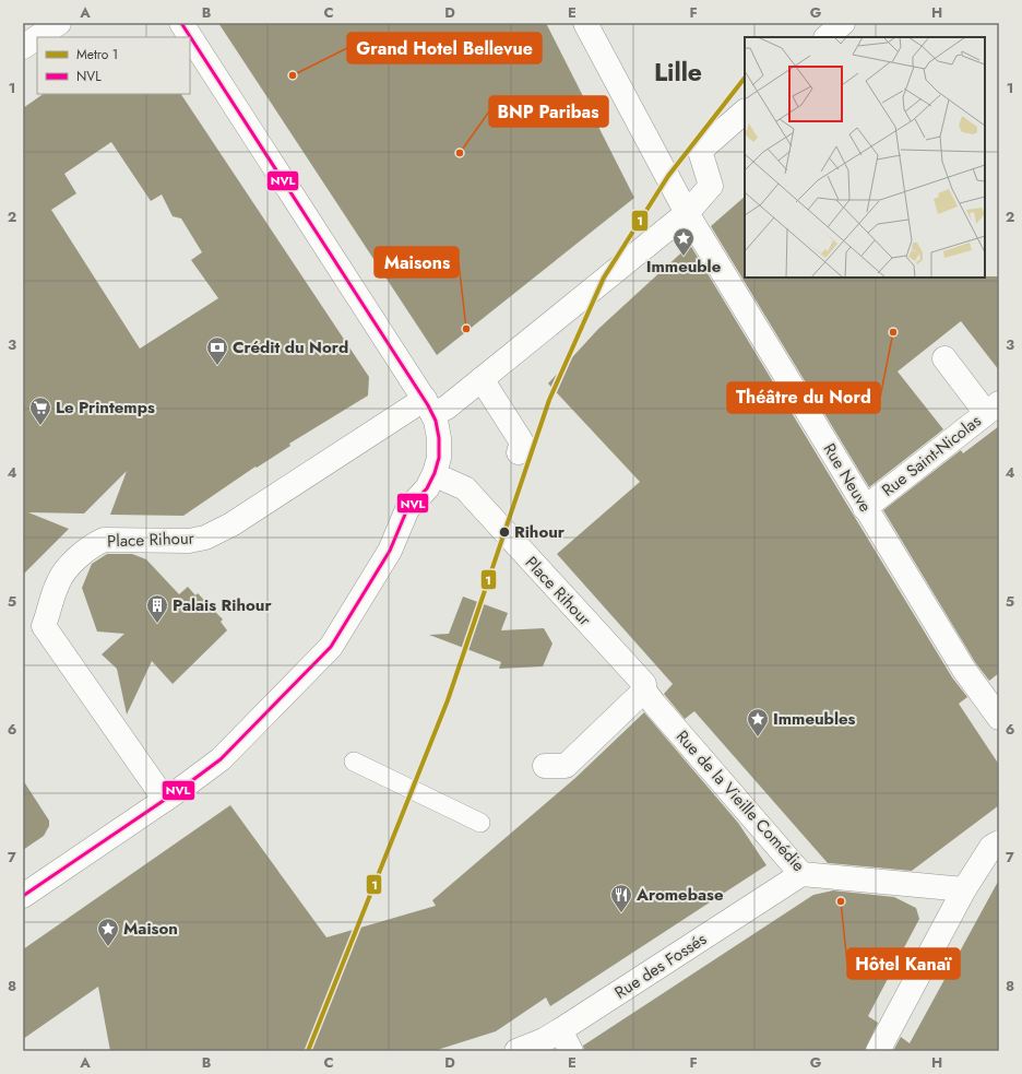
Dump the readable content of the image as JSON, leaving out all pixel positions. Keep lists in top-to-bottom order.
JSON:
{
  "streets": {
    "street": [
      "Rue Saint-Nicolas",
      "Rue Neuve",
      "Place Rihour",
      "Rue de la Vieille Comédie",
      "Rue des Fossés"
    ]
  },
  "crossings": [
    ["Rue Saint-Nicolas", "Rue Neuve"],
    ["Rue Neuve", "Place Rihour"],
    ["Place Rihour", "Rue de la Vieille Comédie"],
    ["Rue de la Vieille Comédie", "Rue des Fossés"]
  ],
  "districts": ["Lille"],
  "places": {
    "other": [
      "Grand Hotel Bellevue",
      "BNP Paribas",
      "Maisons",
      "Théâtre du Nord",
      "Rihour",
      "Hôtel Kanaï"
    ],
    "place": ["Immeuble", "Immeubles", "Maison"],
    "bank": ["Crédit du Nord"],
    "supermarket": ["Le Printemps"],
    "building": ["Palais Rihour"],
    "restaurant": ["Aromebase"]
  },
  "lines": ["transit line NVL", "metro line 1"],
  "legend": ["Metro 1", "NVL"],
  "grid": {
    "columns": [
      "A",
      "B",
      "C",
      "D",
      "E",
      "F",
      "G",
      "H"
    ],
    "rows": [
      "1",
      "2",
      "3",
      "4",
      "5",
      "6",
      "7",
      "8"
    ]
  }
}
